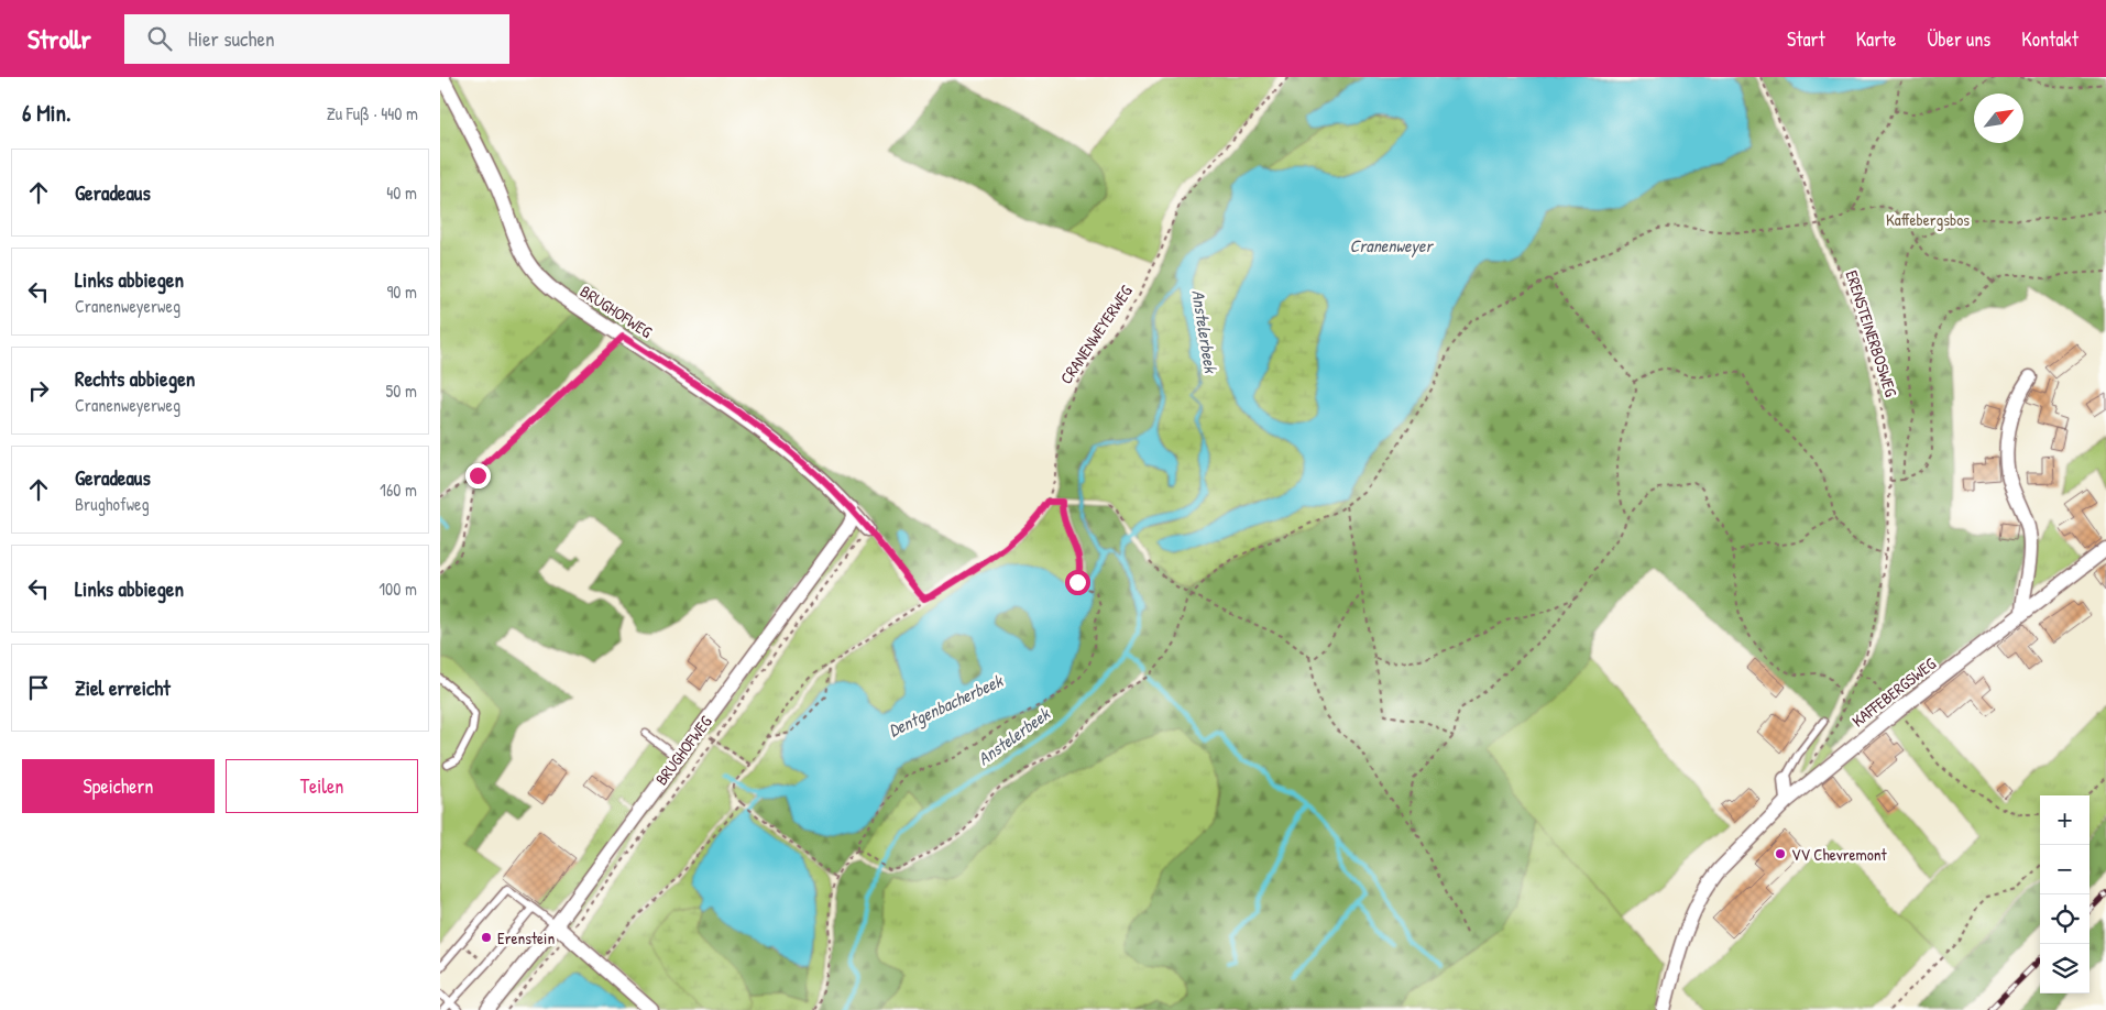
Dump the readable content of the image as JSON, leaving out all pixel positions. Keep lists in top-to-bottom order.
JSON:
{
  "streets": {
    "street": ["BRUGHOFWEG", "KAFFEBERGSWEG"],
    "path": ["ERENSTEINERBOSWEG", "CRANENWEYERWEG"]
  },
  "water": ["Cranenweyer", "Anstelerbeek", "Dentgenbacherbeek"],
  "parks": ["Kaffebergsbos"],
  "places": ["VV Chevremont", "Erenstein"],
  "north": "top right",
  "page": {
    "header": "Strollr",
    "search": "Hier suchen",
    "nav": [
      "Start",
      "Karte",
      "Über uns",
      "Kontakt"
    ],
    "heading": ["6 Min.", "Zu Fuß · 440 m"],
    "list": [
      ["Geradeaus", "40 m"],
      ["Links abbiegen", "Cranenweyerweg", "90 m"],
      ["Rechts abbiegen", "Cranenweyerweg", "50 m"],
      ["Geradeaus", "Brughofweg", "160 m"],
      ["Links abbiegen", "100 m"],
      "Ziel erreicht"
    ],
    "buttons": ["Speichern", "Teilen"],
    "map_buttons": ["+", "−"]
  }
}
